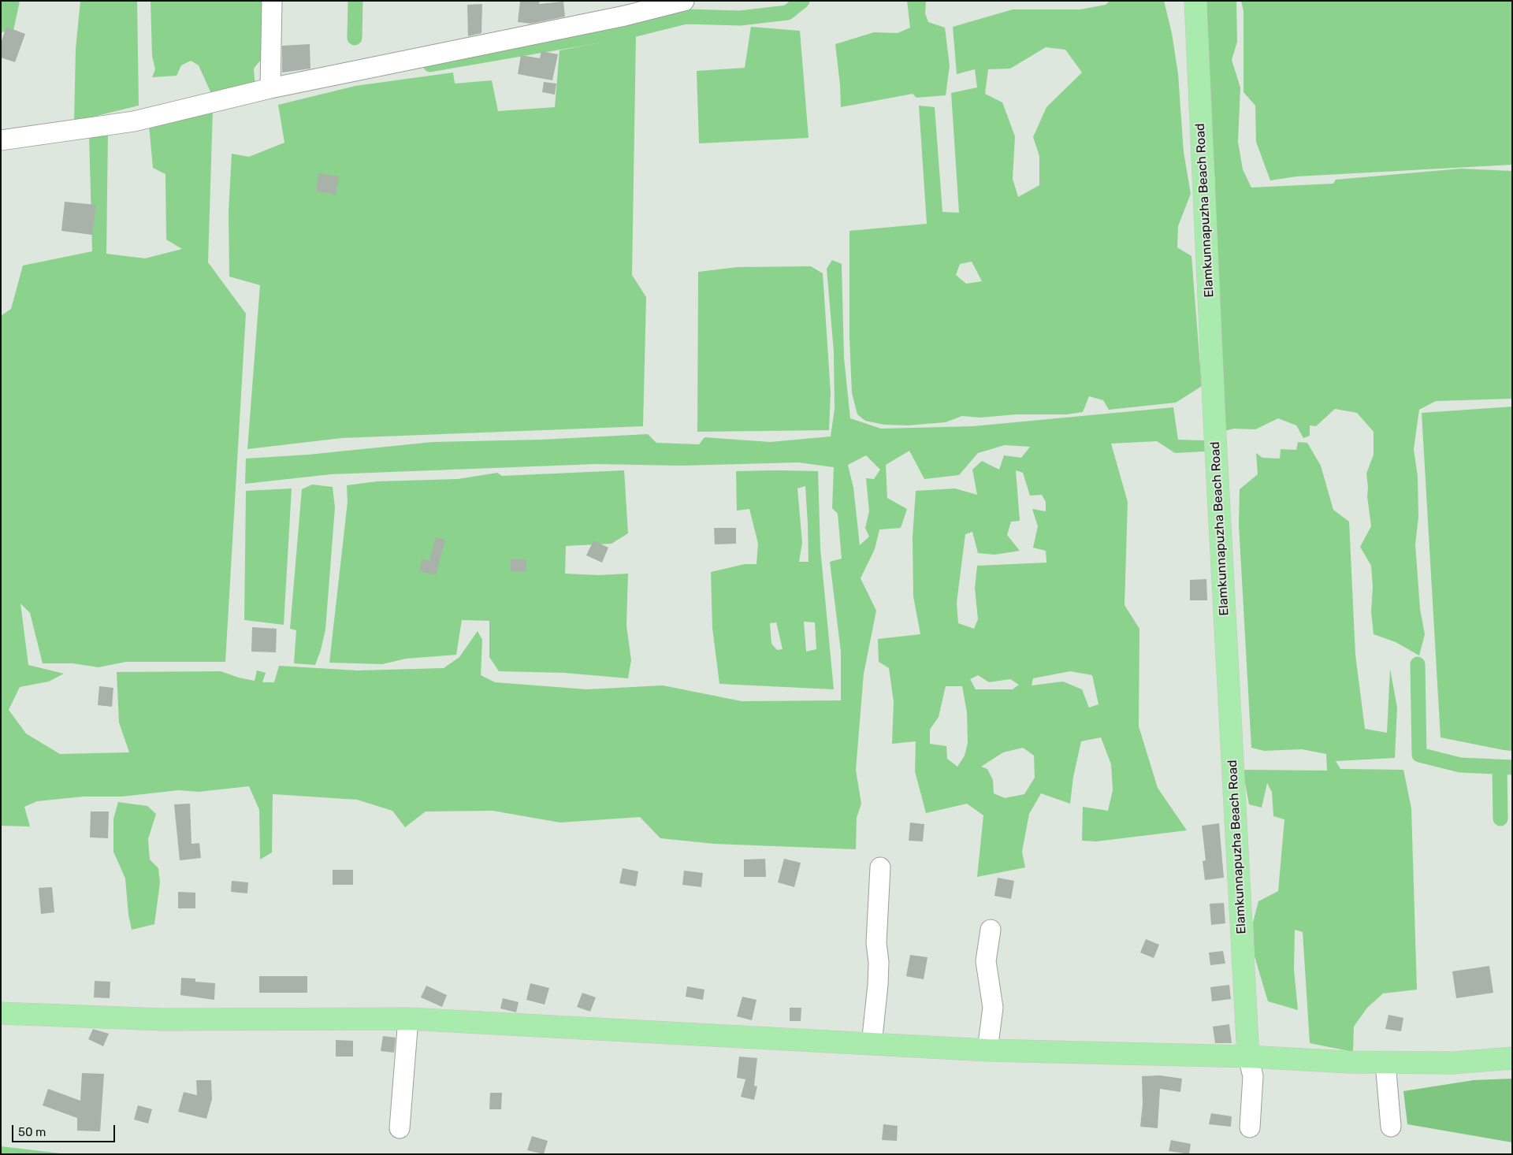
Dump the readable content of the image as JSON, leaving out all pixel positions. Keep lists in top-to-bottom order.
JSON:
{
  "streets": {
    "main road": ["Elamkunnapuzha Beach Road"]
  },
  "scale_bar": "50 m"
}
